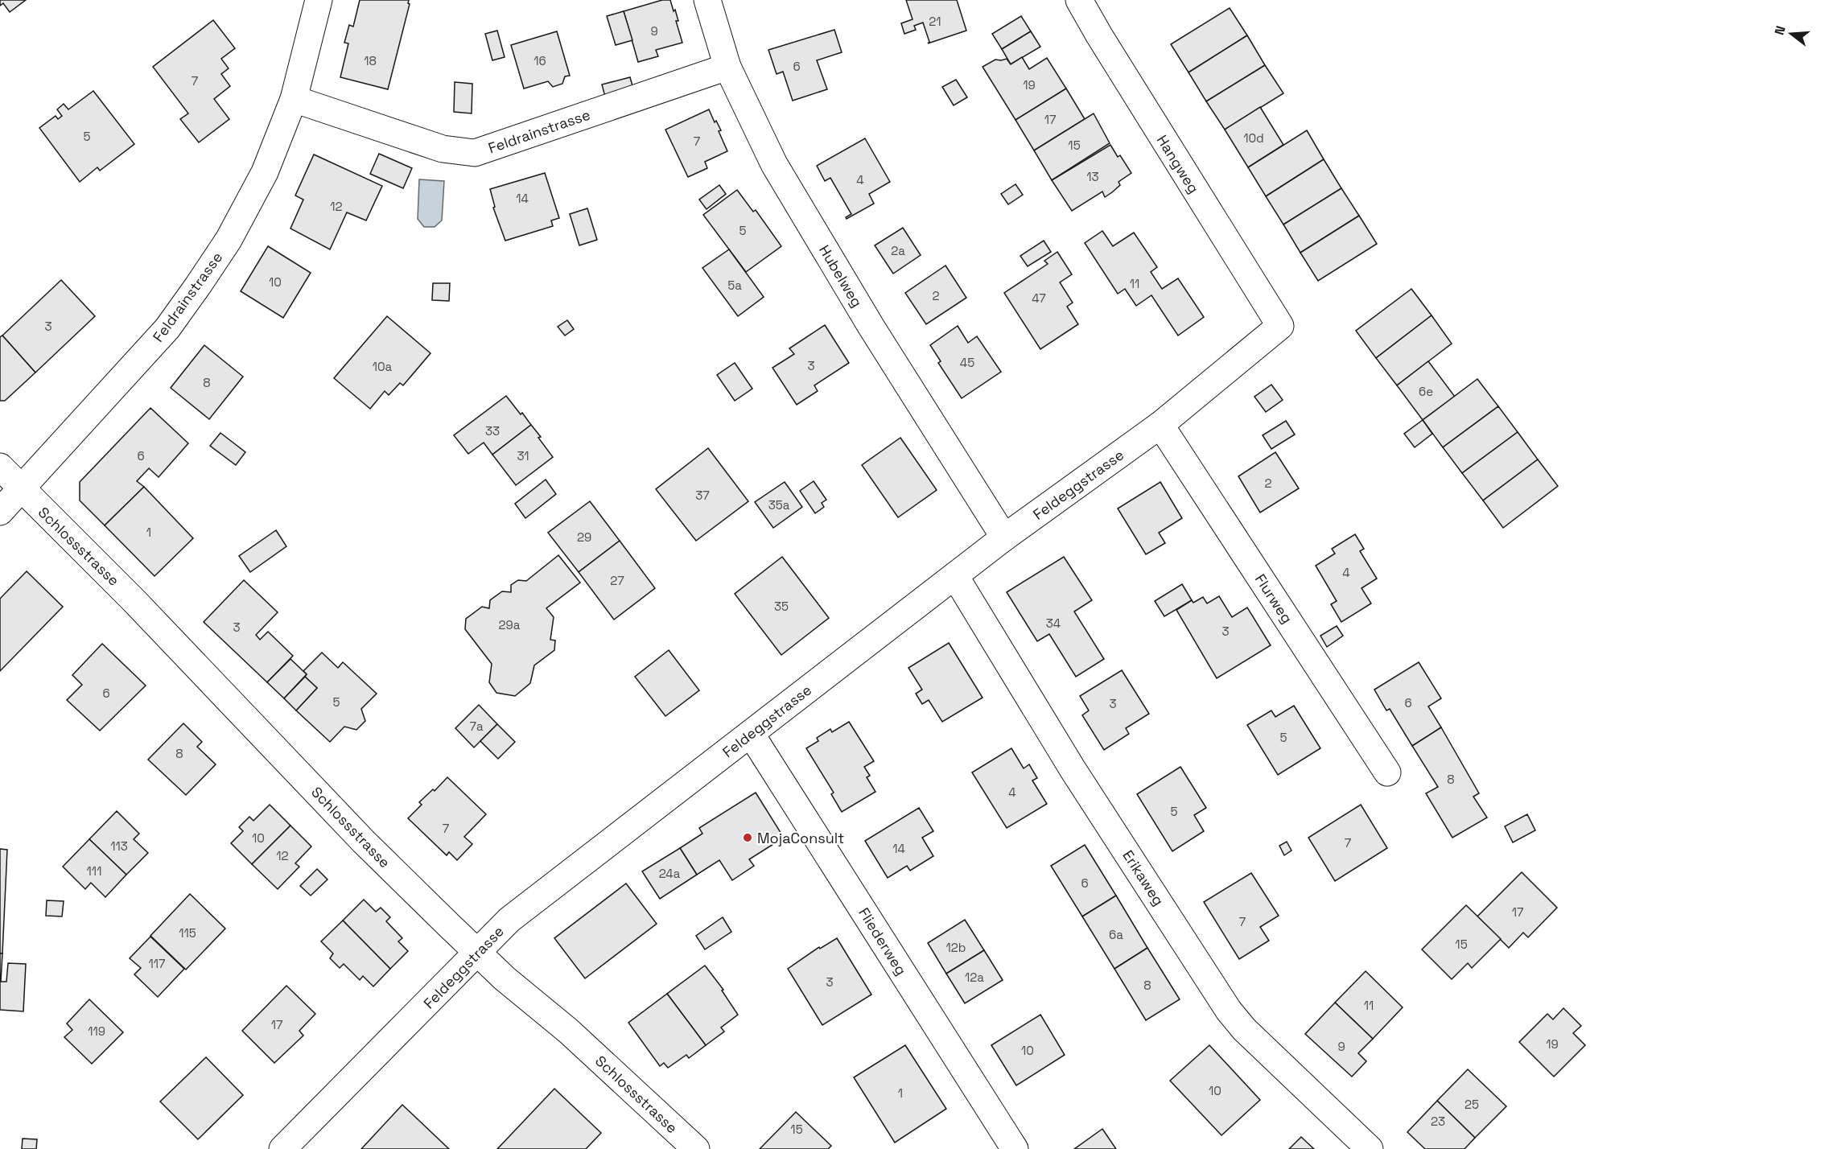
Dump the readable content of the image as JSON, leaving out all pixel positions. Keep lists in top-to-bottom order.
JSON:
{
  "streets": {
    "street": [
      "Feldrainstrasse",
      "Hangweg",
      "Hubelweg",
      "Feldeggstrasse",
      "Schlossstrasse",
      "Flurweg",
      "Erikaweg",
      "Fliederweg"
    ]
  },
  "crossings": [
    ["Feldrainstrasse", "Hubelweg"],
    ["Feldrainstrasse", "Schlossstrasse"],
    ["Hangweg", "Feldeggstrasse"],
    ["Hubelweg", "Feldeggstrasse"],
    ["Feldeggstrasse", "Schlossstrasse"],
    ["Feldeggstrasse", "Flurweg"],
    ["Feldeggstrasse", "Erikaweg"],
    ["Feldeggstrasse", "Fliederweg"]
  ],
  "places": ["MojaConsult"],
  "house_numbers": [
    "21",
    "9",
    "18",
    "16",
    "6",
    "7",
    "19",
    "17",
    "5",
    "10d",
    "7",
    "15",
    "13",
    "4",
    "14",
    "12",
    "5",
    "2a",
    "10",
    "11",
    "5a",
    "2",
    "47",
    "3",
    "45",
    "3",
    "10a",
    "8",
    "6e",
    "33",
    "6",
    "31",
    "2",
    "37",
    "35a",
    "1",
    "29",
    "4",
    "27",
    "35",
    "34",
    "29a",
    "3",
    "3",
    "6",
    "5",
    "6",
    "3",
    "7a",
    "5",
    "8",
    "8",
    "4",
    "5",
    "7",
    "10",
    "7",
    "113",
    "14",
    "12",
    "111",
    "24a",
    "6",
    "17",
    "7",
    "115",
    "6a",
    "15",
    "12b",
    "117",
    "12a",
    "3",
    "8",
    "11",
    "17",
    "119",
    "19",
    "9",
    "10",
    "10",
    "1",
    "25",
    "23",
    "15"
  ],
  "north": "left"
}
